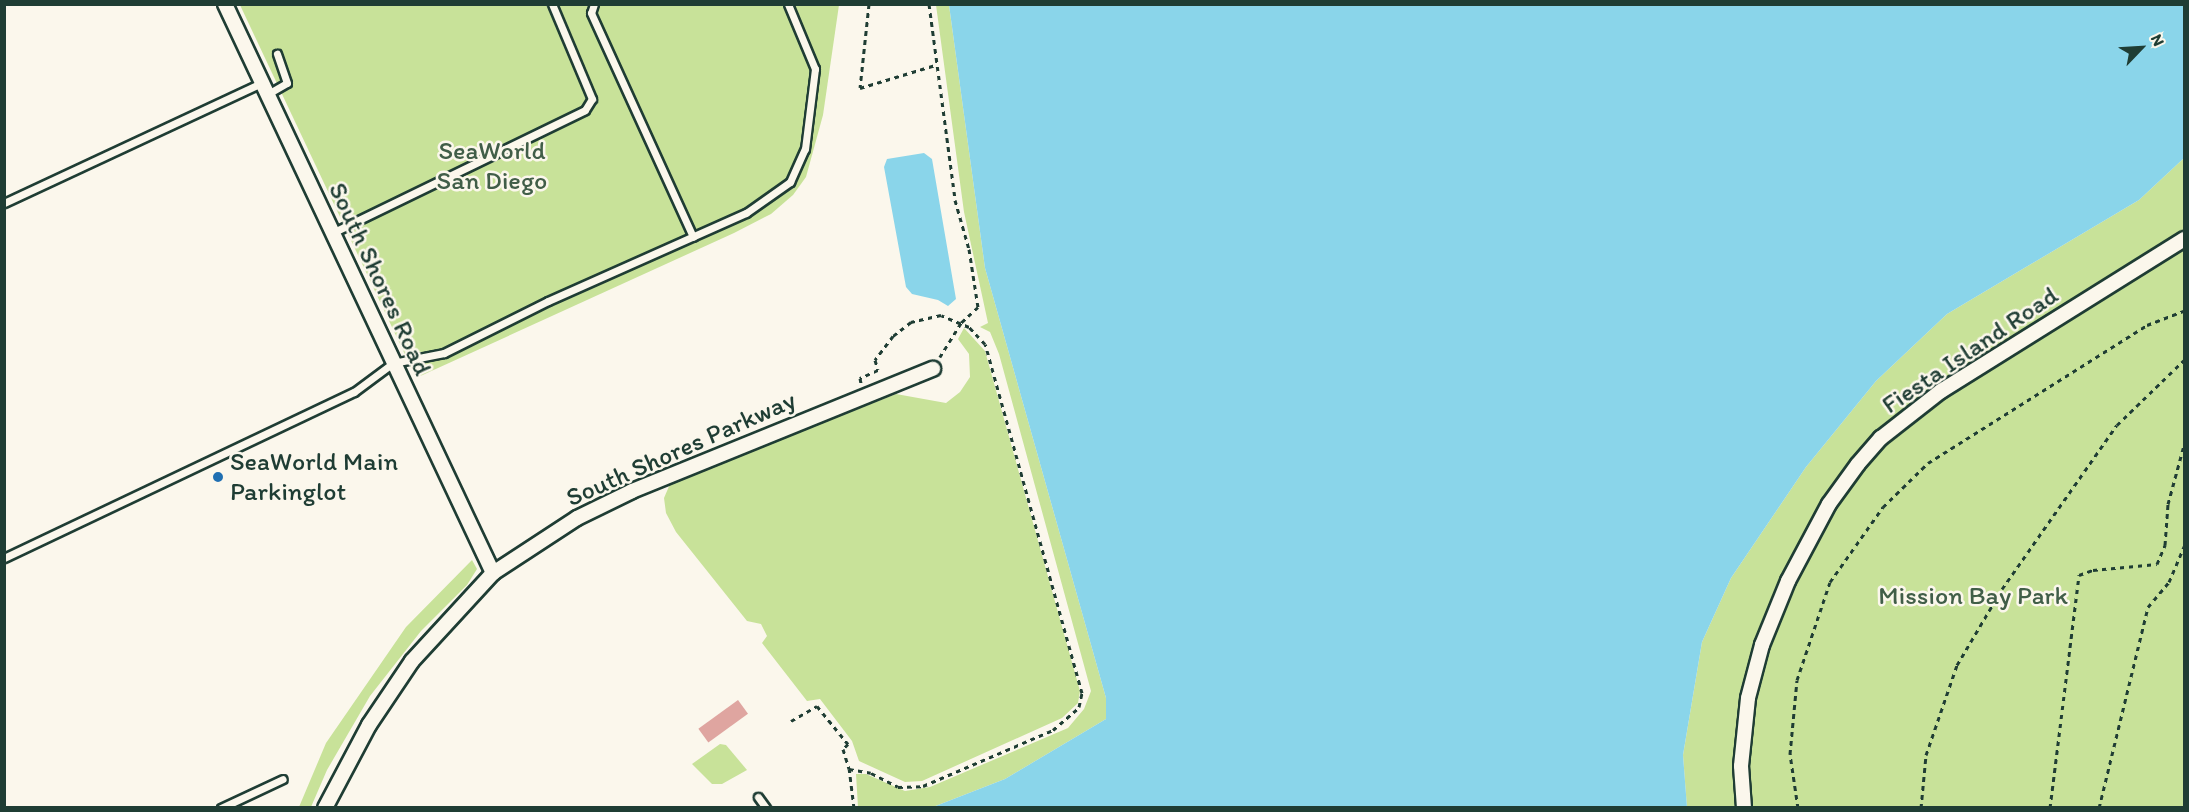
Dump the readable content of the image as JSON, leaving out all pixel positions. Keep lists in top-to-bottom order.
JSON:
{
  "streets": {
    "street": ["South Shores Road", "Fiesta Island Road", "South Shores Parkway"]
  },
  "crossings": [
    ["South Shores Road", "South Shores Parkway"]
  ],
  "parks": ["SeaWorld San Diego", "Mission Bay Park"],
  "places": ["SeaWorld Main Parkinglot"],
  "north": "top right"
}
